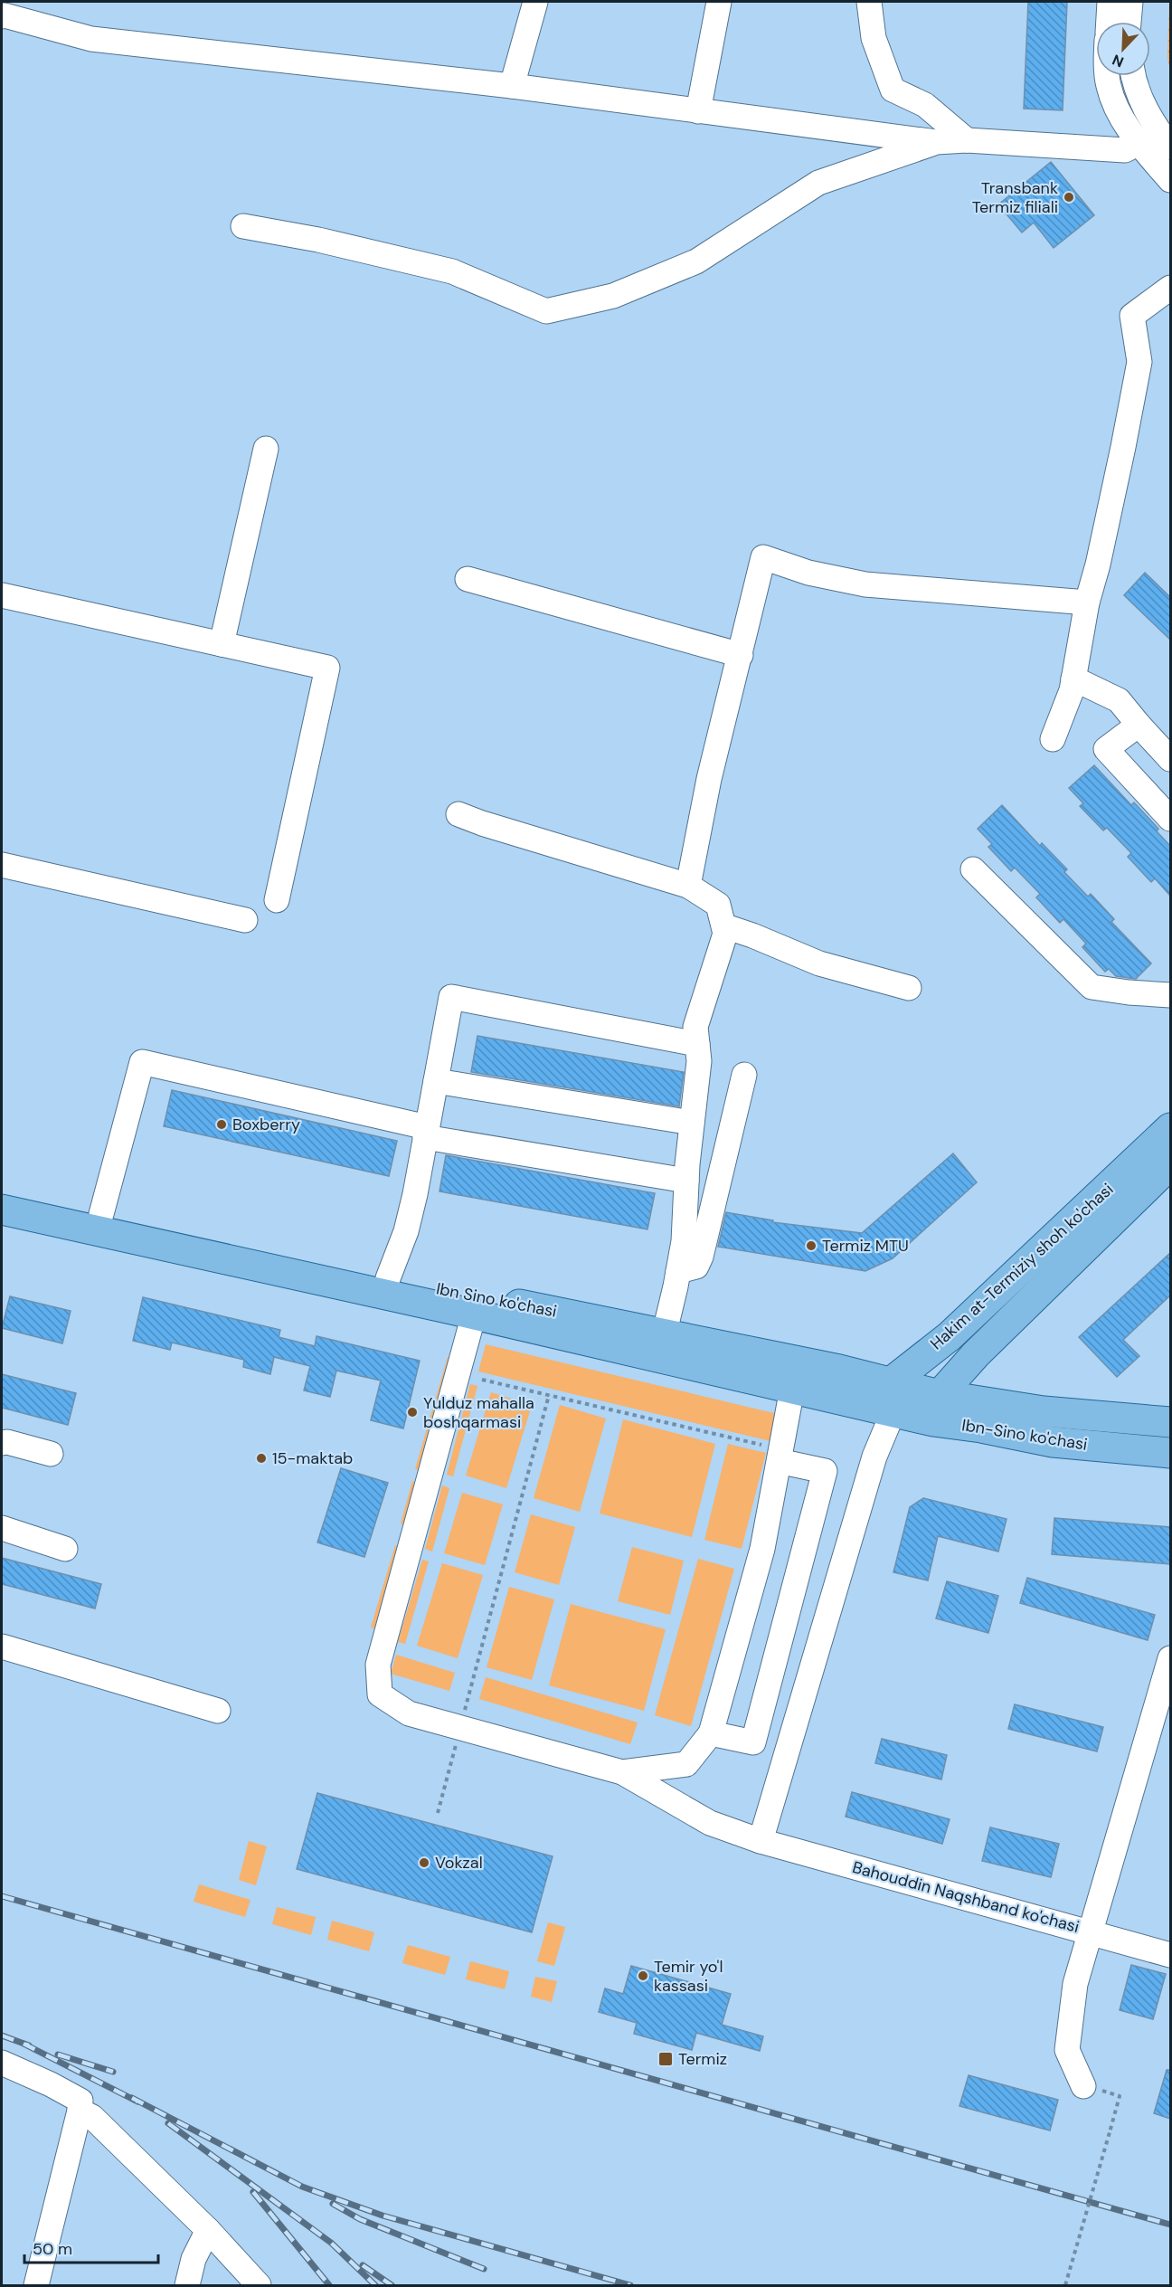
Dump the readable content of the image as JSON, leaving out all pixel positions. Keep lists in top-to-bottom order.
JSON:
{
  "streets": {
    "main road": ["Hakim at-Termiziy shoh ko'chasi", "Ibn Sino ko'chasi", "Ibn-Sino ko'chasi"],
    "street": ["Bahouddin Naqshband ko'chasi"]
  },
  "crossings": [
    ["Hakim at-Termiziy shoh ko'chasi", "Ibn Sino ko'chasi"],
    ["Hakim at-Termiziy shoh ko'chasi", "Ibn-Sino ko'chasi"],
    ["Ibn Sino ko'chasi", "Ibn-Sino ko'chasi"]
  ],
  "places": {
    "other": [
      "Transbank Termiz filiali",
      "Boxberry",
      "Termiz MTU",
      "Yulduz mahalla boshqarmasi",
      "15-maktab",
      "Vokzal",
      "Temir yo'l kassasi"
    ],
    "transit": ["Termiz"]
  },
  "scale_bar": "50 m",
  "north": "bottom left"
}
